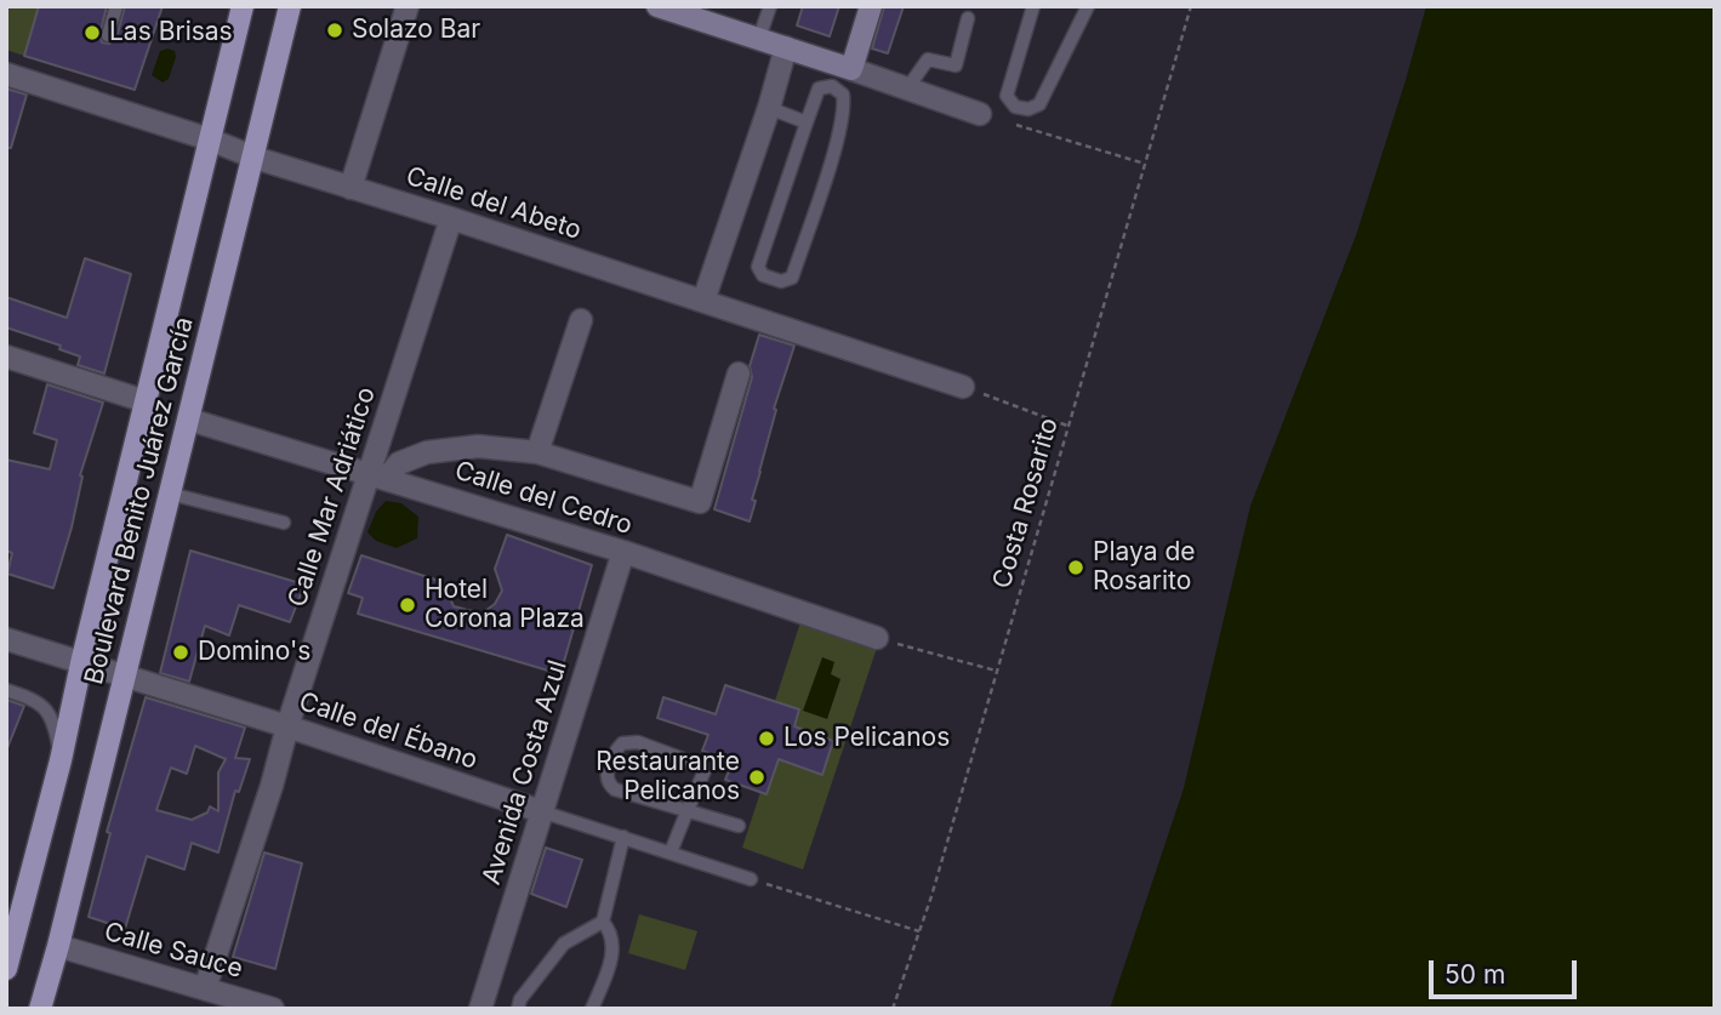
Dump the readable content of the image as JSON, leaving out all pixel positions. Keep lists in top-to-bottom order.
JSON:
{
  "streets": {
    "main road": ["Boulevard Benito Juárez García"],
    "street": [
      "Calle del Abeto",
      "Calle Mar Adriático",
      "Calle del Cedro",
      "Calle del Ébano",
      "Avenida Costa Azul",
      "Calle Sauce"
    ],
    "path": ["Costa Rosarito"]
  },
  "crossings": [
    ["Calle del Abeto", "Calle Mar Adriático"],
    ["Calle del Abeto", "Boulevard Benito Juárez García"],
    ["Calle Mar Adriático", "Calle del Cedro"],
    ["Calle Mar Adriático", "Calle del Ébano"],
    ["Calle Mar Adriático", "Calle Sauce"],
    ["Calle del Cedro", "Boulevard Benito Juárez García"],
    ["Calle del Cedro", "Avenida Costa Azul"],
    ["Boulevard Benito Juárez García", "Calle del Ébano"],
    ["Boulevard Benito Juárez García", "Calle Sauce"],
    ["Calle del Ébano", "Avenida Costa Azul"]
  ],
  "places": [
    "Solazo Bar",
    "Las Brisas",
    "Playa de Rosarito",
    "Hotel Corona Plaza",
    "Domino's",
    "Los Pelicanos",
    "Restaurante Pelicanos"
  ],
  "scale_bar": "50 m"
}
